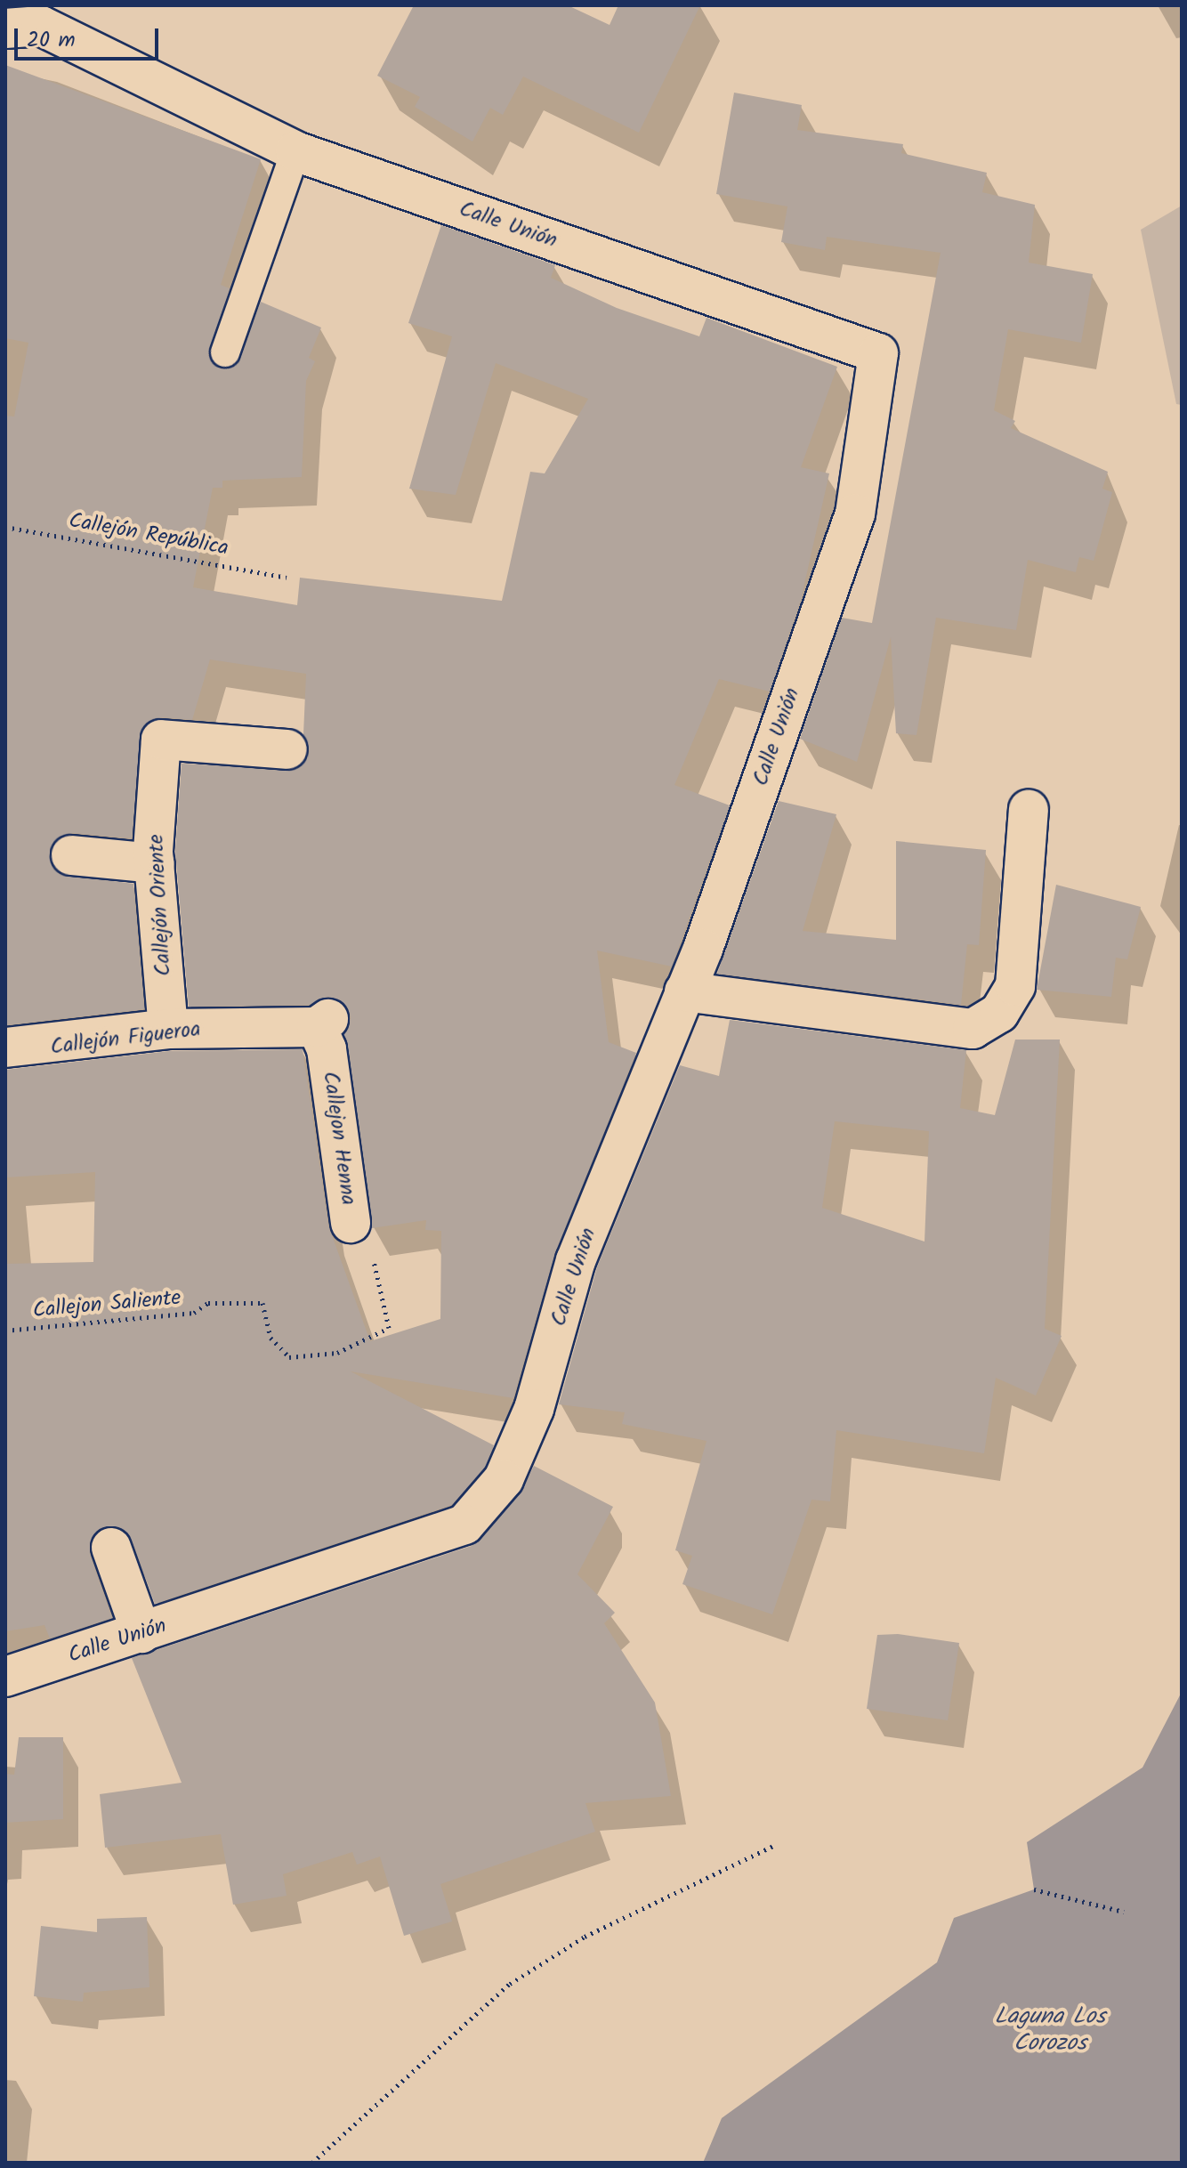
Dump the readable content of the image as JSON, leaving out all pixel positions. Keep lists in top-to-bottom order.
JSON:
{
  "streets": {
    "street": [
      "Calle Unión",
      "Callejón Oriente",
      "Callejón Figueroa",
      "Callejon Henna"
    ],
    "path": ["Callejón República", "Callejon Saliente"]
  },
  "crossings": [
    ["Callejón Oriente", "Callejón Figueroa"],
    ["Callejón Figueroa", "Callejon Henna"],
    ["Callejon Henna", "Callejon Saliente"]
  ],
  "water": ["Laguna Los Corozos"],
  "scale_bar": "20 m"
}
